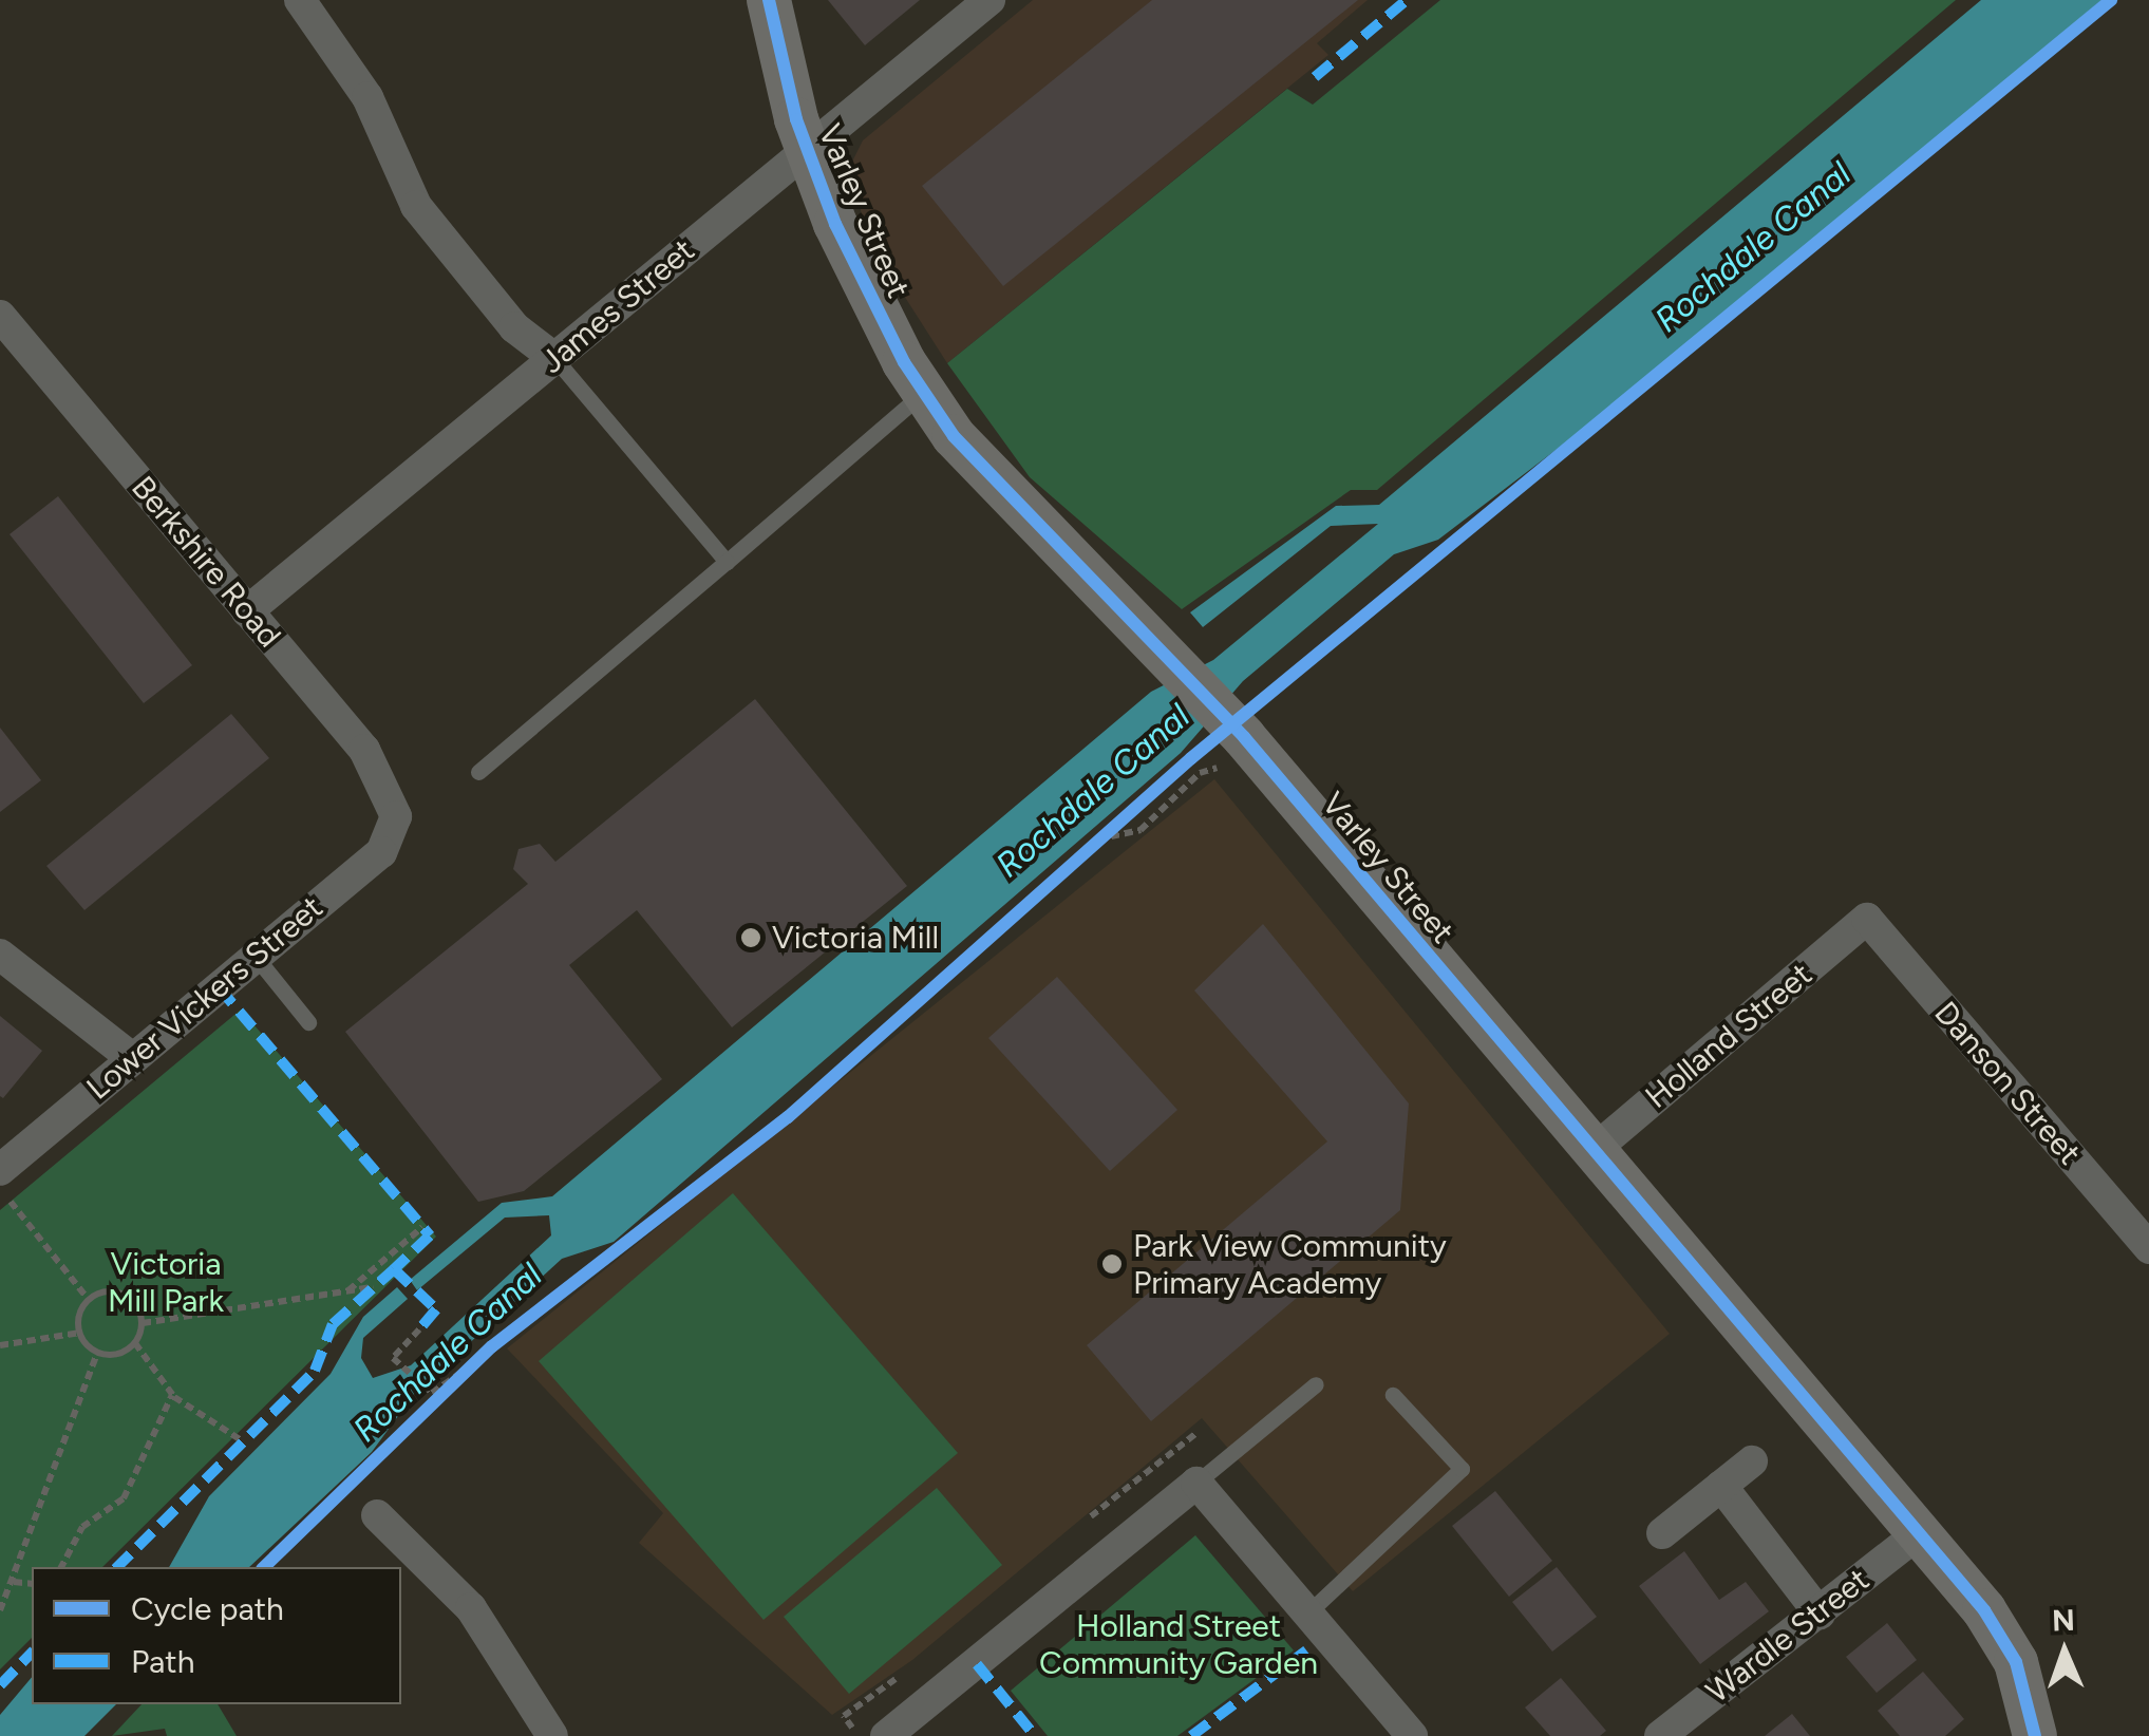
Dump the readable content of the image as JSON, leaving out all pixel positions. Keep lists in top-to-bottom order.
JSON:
{
  "streets": {
    "street": [
      "Varley Street",
      "James Street",
      "Berkshire Road",
      "Lower Vickers Street",
      "Holland Street",
      "Danson Street",
      "Wardle Street"
    ]
  },
  "crossings": [
    ["Varley Street", "James Street"],
    ["Varley Street", "Holland Street"],
    ["Varley Street", "Wardle Street"],
    ["James Street", "Berkshire Road"],
    ["Berkshire Road", "Lower Vickers Street"],
    ["Holland Street", "Danson Street"]
  ],
  "water": ["Rochdale Canal"],
  "parks": ["Victoria Mill Park", "Holland Street Community Garden"],
  "places": ["Victoria Mill", "Park View Community Primary Academy"],
  "legend": ["Cycle path", "Path"],
  "north": "top"
}
